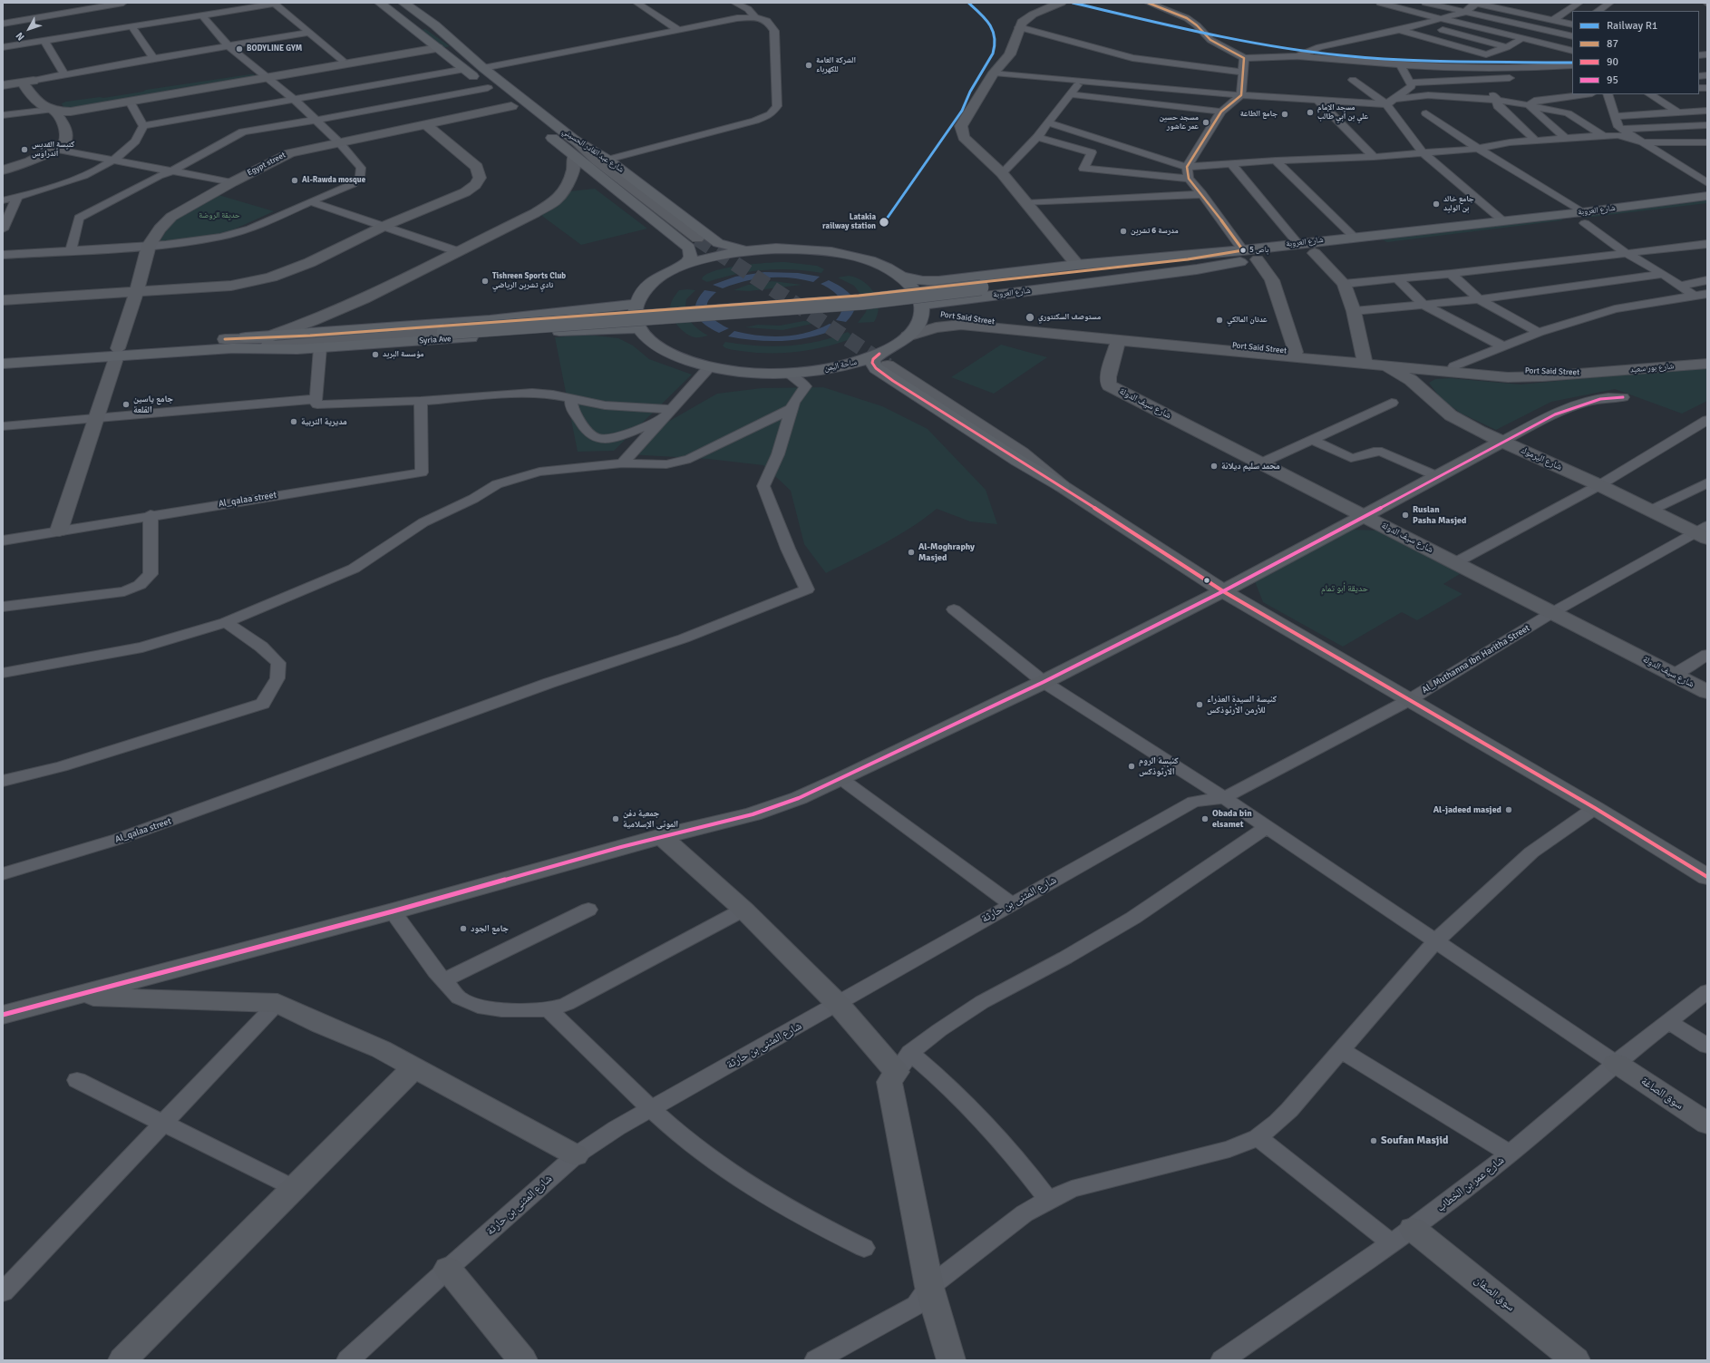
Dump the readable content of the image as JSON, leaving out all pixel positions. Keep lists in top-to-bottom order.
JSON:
{
  "streets": {
    "main road": [
      "شارع عبد القادر الحسيني",
      "شارع العروبة",
      "Syria Ave",
      "ساحة اليمن"
    ],
    "street": [
      "Egypt street",
      "Port Said Street",
      "شارع بور سعيد",
      "شارع سيف الدولة",
      "شارع اليرموك",
      "Al_qalaa street",
      "Al_Muthanna Ibn Haritha Street",
      "شارع المثنى بن حارثة",
      "سوق الصاغة",
      "شارع عمر بن الخطاب",
      "سوق الصفان"
    ]
  },
  "crossings": [
    ["Egypt street", "Al_qalaa street"],
    ["شارع العروبة", "Port Said Street"],
    ["شارع العروبة", "ساحة اليمن"],
    ["Port Said Street", "ساحة اليمن"],
    ["Port Said Street", "شارع بور سعيد"],
    ["Syria Ave", "ساحة اليمن"],
    ["شارع سيف الدولة", "Al_Muthanna Ibn Haritha Street"],
    ["شارع اليرموك", "Al_Muthanna Ibn Haritha Street"],
    ["Al_Muthanna Ibn Haritha Street", "شارع المثنى بن حارثة"],
    ["سوق الصاغة", "شارع عمر بن الخطاب"],
    ["شارع عمر بن الخطاب", "سوق الصفان"]
  ],
  "parks": ["حديقة الروضة", "حديقة أبو تمام"],
  "places": [
    "BODYLINE GYM",
    "الشركة العامة للكهرباء",
    "مسجد الإمام علي بن أبي طالب",
    "جامع الطاعة",
    "مسجد حسين عمر عاشور",
    "كنيسة القديس أندراوس",
    "Al-Rawda mosque",
    "جامع خالد بن الوليد",
    "Latakia railway station",
    "مدرسة 6 تشرين",
    "باص 5",
    "Tishreen Sports Club نادي تشرين الرياضي",
    "مستوصف السكنتوري",
    "عدنان المالكي",
    "مؤسسة البريد",
    "جامع ياسين القلعة",
    "مديرية التربية",
    "محمد سليم ديلانة",
    "Ruslan Pasha Masjed",
    "Al-Moghraphy Masjed",
    "كنيسة السيدة العذراء للأرمن الأرثوذكس",
    "كنيسة الروم الأرثوذكس",
    "Al-jadeed masjed",
    "جمعية دفن الموتى الإسلامية",
    "Obada bin elsamet",
    "جامع الجود",
    "Soufan Masjid"
  ],
  "lines": [
    "rail line R1",
    "transit line 87",
    "transit line 90",
    "transit line 95"
  ],
  "legend": [
    "Railway R1",
    "87",
    "90",
    "95"
  ],
  "north": "bottom left"
}
